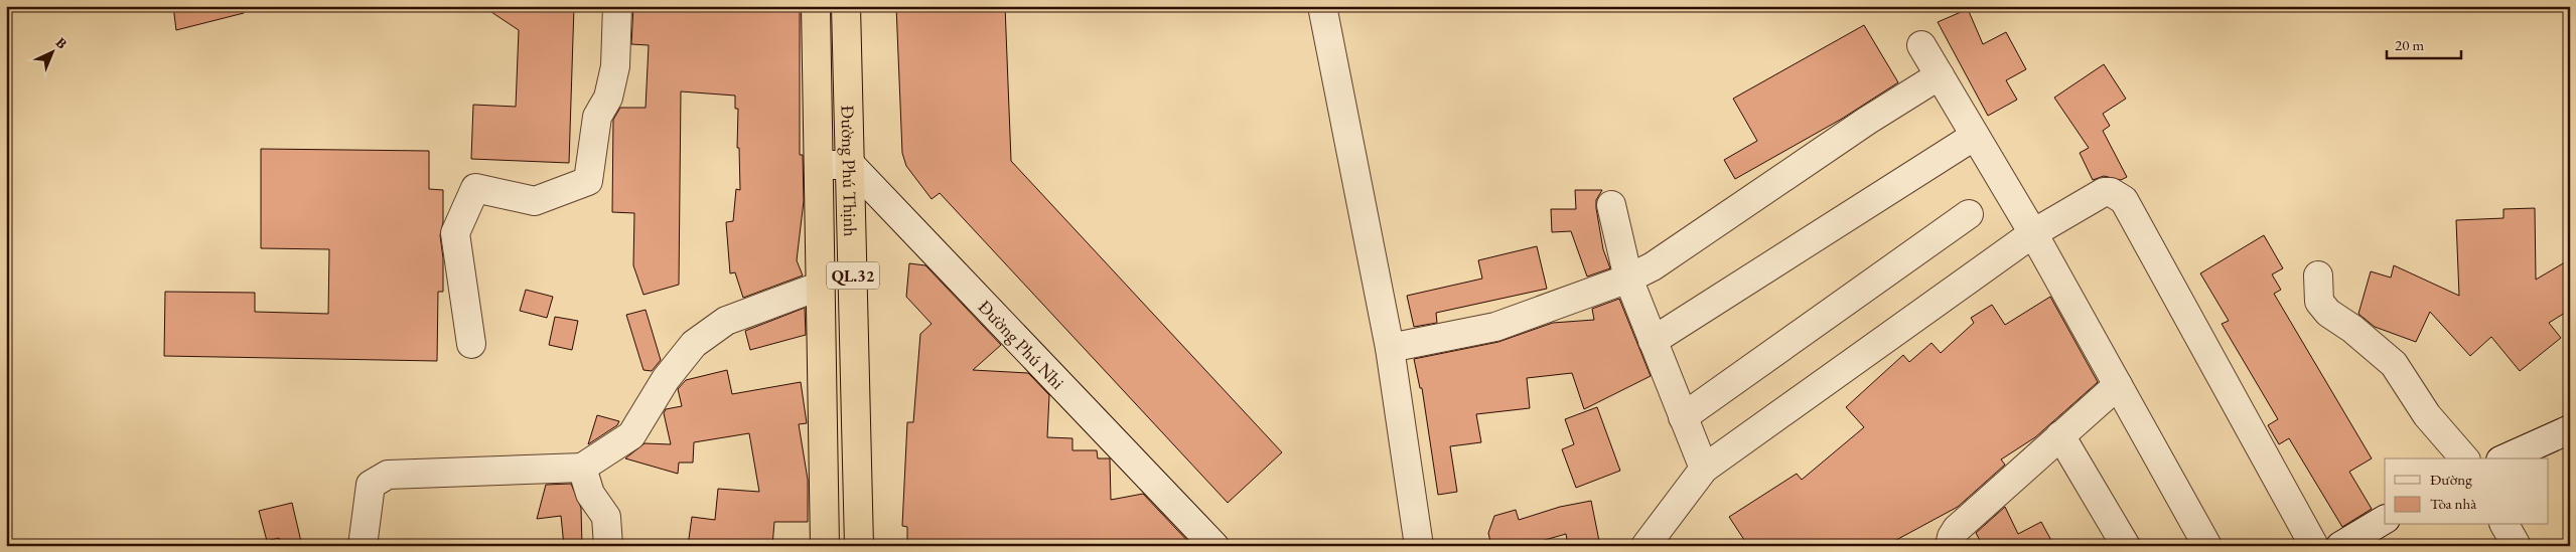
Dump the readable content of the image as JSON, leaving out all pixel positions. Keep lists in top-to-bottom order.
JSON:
{
  "streets": {
    "highway": ["Đường Phú Thịnh", "QL.32"],
    "street": ["Đường Phú Nhi"]
  },
  "crossings": [
    ["Đường Phú Thịnh", "Đường Phú Nhi"]
  ],
  "legend": ["Đường", "Tòa nhà"],
  "scale_bar": "20 m",
  "north": "top right"
}
